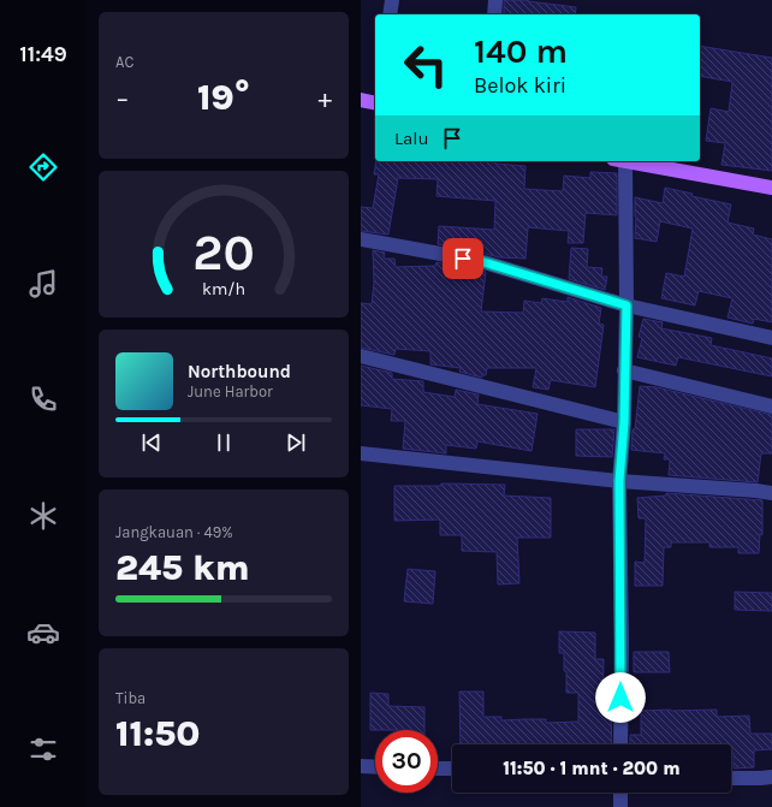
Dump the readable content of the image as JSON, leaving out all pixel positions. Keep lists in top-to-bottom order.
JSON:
{
  "page": {
    "tabs": "11:49",
    "tile": [
      "AC",
      ["Jangkauan · 49%", "245 km"],
      ["Tiba", "11:50"]
    ],
    "turn": ["140 m", "Belok kiri"],
    "heat": ["−", "19°", "+"],
    "then": "Lalu",
    "song": ["Northbound", "June Harbor"],
    "limit": "30",
    "trip": "11:50 · 1 mnt · 200 m",
    "gauge": ["20", "km/h"]
  }
}
